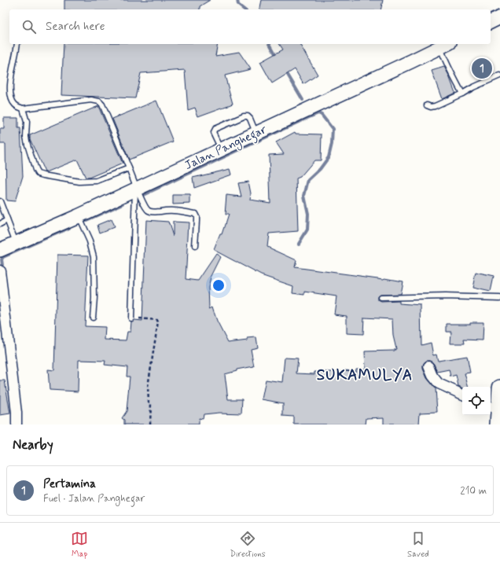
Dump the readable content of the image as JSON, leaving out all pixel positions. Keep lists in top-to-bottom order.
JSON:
{
  "streets": {
    "street": ["Jalan Panghegar"]
  },
  "districts": ["SUKAMULYA"],
  "page": {
    "search": "Search here",
    "pins": "1",
    "heading": "Nearby",
    "list": [
      {
        "mark": "1",
        "name": "Pertamina",
        "note": "Fuel · Jalan Panghegar",
        "value": "210 m"
      }
    ],
    "nav": ["Map", "Directions", "Saved"]
  }
}
